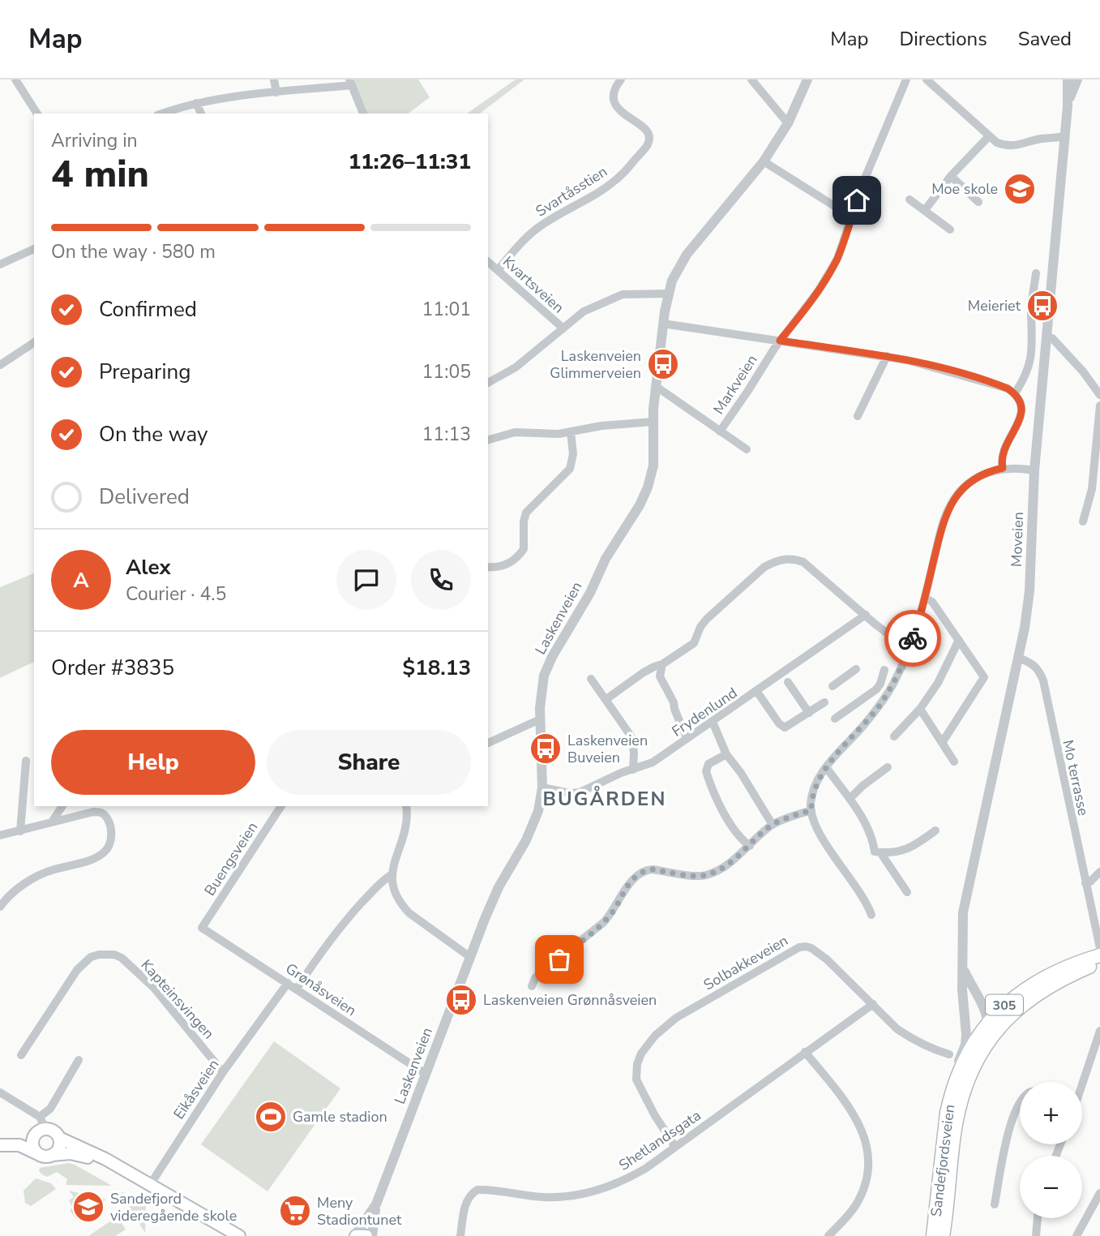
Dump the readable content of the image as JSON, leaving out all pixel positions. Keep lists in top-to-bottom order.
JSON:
{
  "streets": {
    "main road": ["305", "Sandefjordsveien"],
    "street": [
      "Svartåsstien",
      "Kvartsveien",
      "Markveien",
      "Moveien",
      "Laskenveien",
      "Frydenlund",
      "Mo terrasse",
      "Buengsveien",
      "Solbakkeveien",
      "Grønåsveien",
      "Kapteinsvingen",
      "Eikåsveien",
      "Shetlandsgata"
    ]
  },
  "crossings": [
    ["Svartåsstien", "Kvartsveien"],
    ["Markveien", "Laskenveien"],
    ["Moveien", "Mo terrasse"],
    ["Moveien", "Sandefjordsveien"],
    ["Laskenveien", "Frydenlund"],
    ["Laskenveien", "Grønåsveien"],
    ["Buengsveien", "Grønåsveien"],
    ["Solbakkeveien", "Shetlandsgata"],
    ["Grønåsveien", "Eikåsveien"],
    ["Kapteinsvingen", "Eikåsveien"]
  ],
  "districts": ["BUGÅRDEN"],
  "places": {
    "school or university": ["Moe skole", "Sandefjord videregående skole"],
    "bus stop": [
      "Meieriet",
      "Laskenveien Glimmerveien",
      "Laskenveien Buveien",
      "Laskenveien Grønnåsveien"
    ],
    "sports": ["Gamle stadion"],
    "supermarket": ["Meny Stadiontunet"]
  },
  "page": {
    "header": "Map",
    "nav": ["Map", "Directions", "Saved"],
    "heading": ["4 min", "Arriving in", "11:26–11:31"],
    "panel": [
      "Alex",
      "Courier · 4.5",
      "Order #3835",
      "$18.13"
    ],
    "bar": "On the way · 580 m",
    "list": [
      ["Confirmed", "11:01"],
      ["Preparing", "11:05"],
      ["On the way", "11:13"],
      "Delivered"
    ],
    "round": "A",
    "buttons": ["Help", "Share"],
    "map_buttons": ["+", "−"]
  }
}
